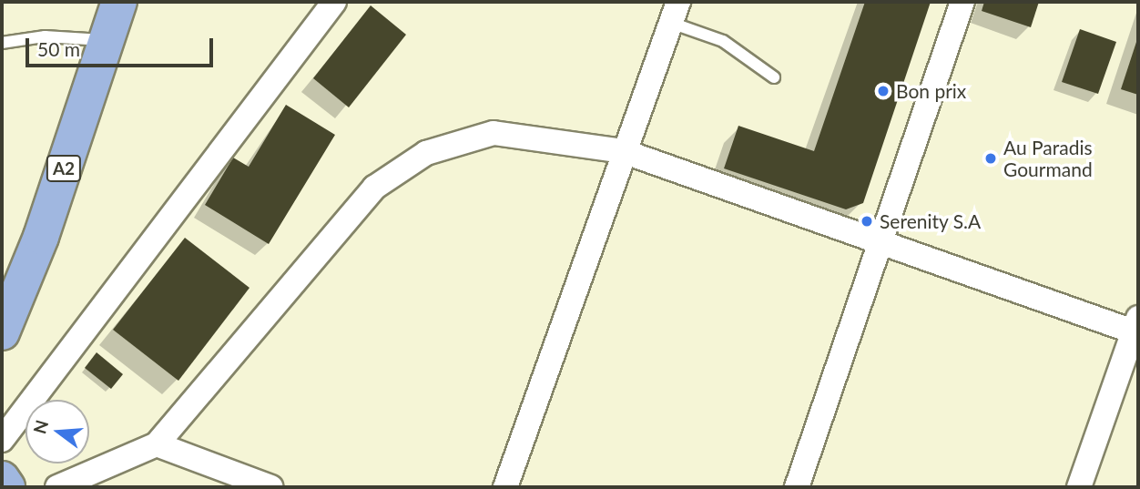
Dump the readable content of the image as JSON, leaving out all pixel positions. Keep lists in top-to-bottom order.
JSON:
{
  "streets": {
    "main road": ["A2"]
  },
  "places": ["Bon prix", "Au Paradis Gourmand", "Serenity S.A"],
  "scale_bar": "50 m",
  "north": "left"
}
